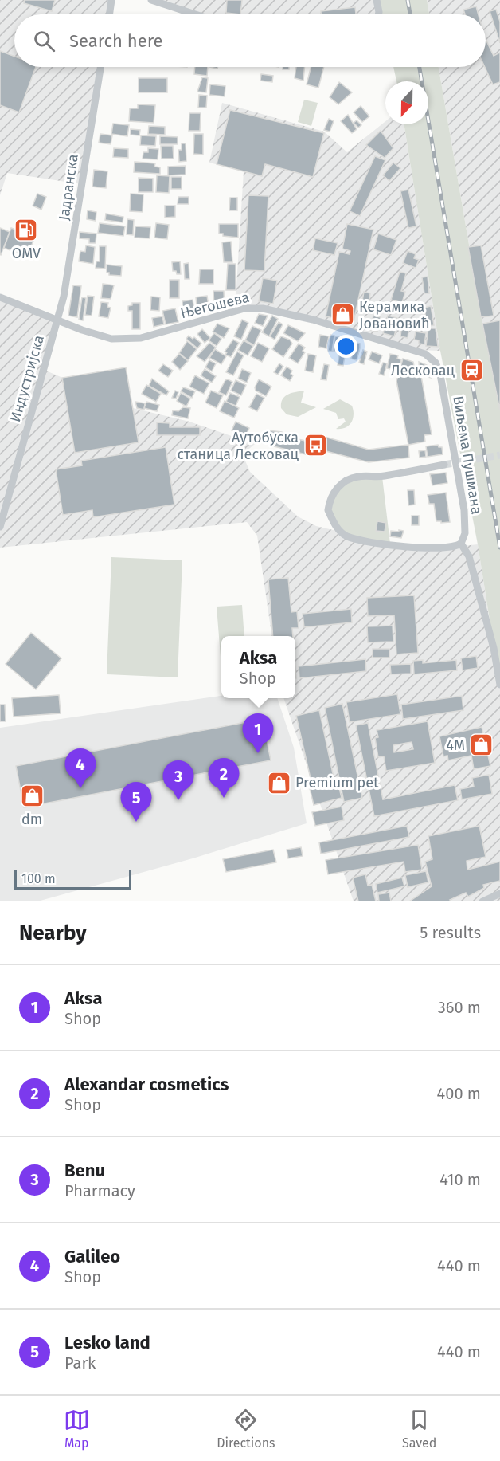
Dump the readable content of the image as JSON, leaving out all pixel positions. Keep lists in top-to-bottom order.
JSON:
{
  "streets": {
    "street": [
      "Јадранска",
      "Његошева",
      "Индустријска",
      "Виљема Пушмана"
    ]
  },
  "crossings": [
    ["Јадранска", "Његошева"],
    ["Јадранска", "Индустријска"],
    ["Његошева", "Индустријска"],
    ["Његошева", "Виљема Пушмана"]
  ],
  "places": {
    "fuel station": ["OMV"],
    "shop": [
      "Керамика Јовановић",
      "4M",
      "Premium pet",
      "dm"
    ],
    "station": ["Лесковац"],
    "bus stop": ["Аутобуска станица Лесковац"]
  },
  "scale_bar": "100 m",
  "north": "bottom",
  "page": {
    "search": "Search here",
    "popup": ["Aksa", "Shop"],
    "pins": [
      "1",
      "4",
      "2",
      "3",
      "5"
    ],
    "scale": "100 m",
    "heading": ["Nearby", "5 results"],
    "list": [
      {
        "mark": "1",
        "name": "Aksa",
        "note": "Shop",
        "value": "360 m"
      },
      {
        "mark": "2",
        "name": "Alexandar cosmetics",
        "note": "Shop",
        "value": "400 m"
      },
      {
        "mark": "3",
        "name": "Benu",
        "note": "Pharmacy",
        "value": "410 m"
      },
      {
        "mark": "4",
        "name": "Galileo",
        "note": "Shop",
        "value": "440 m"
      },
      {
        "mark": "5",
        "name": "Lesko land",
        "note": "Park",
        "value": "440 m"
      }
    ],
    "nav": ["Map", "Directions", "Saved"]
  }
}
